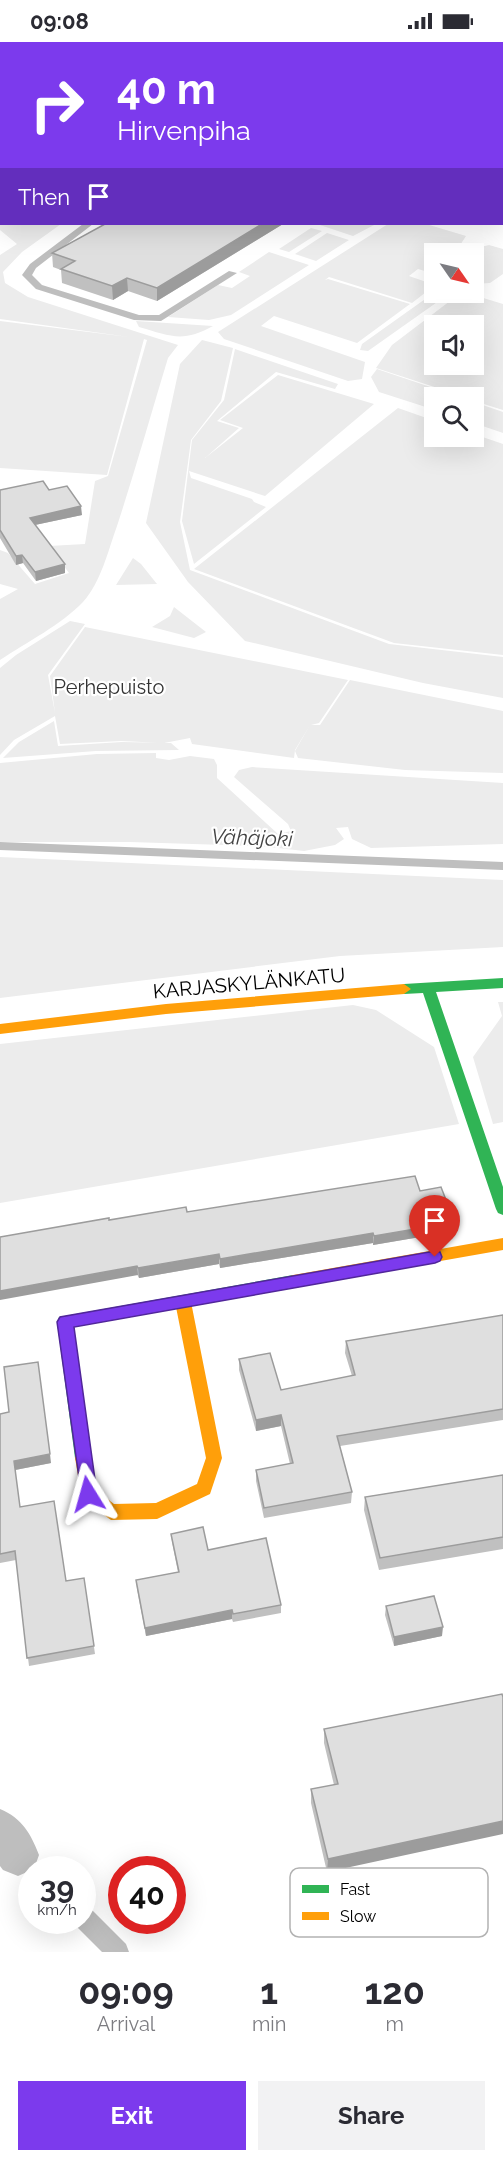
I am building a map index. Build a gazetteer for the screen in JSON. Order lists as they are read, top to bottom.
{
  "streets": {
    "street": ["KARJASKYLÄNKATU"]
  },
  "water": ["Vähäjoki"],
  "parks": ["Perhepuisto"],
  "legend": ["Fast", "Slow"],
  "north": "bottom right",
  "page": {
    "status": "09:08",
    "turn": ["40 m", "Hirvenpiha"],
    "then": "Then",
    "speed": "39 km/h",
    "limit": "40",
    "eta": [
      "09:09",
      "Arrival",
      "1",
      "min",
      "120",
      "m"
    ],
    "buttons": ["Exit", "Share"]
  }
}
